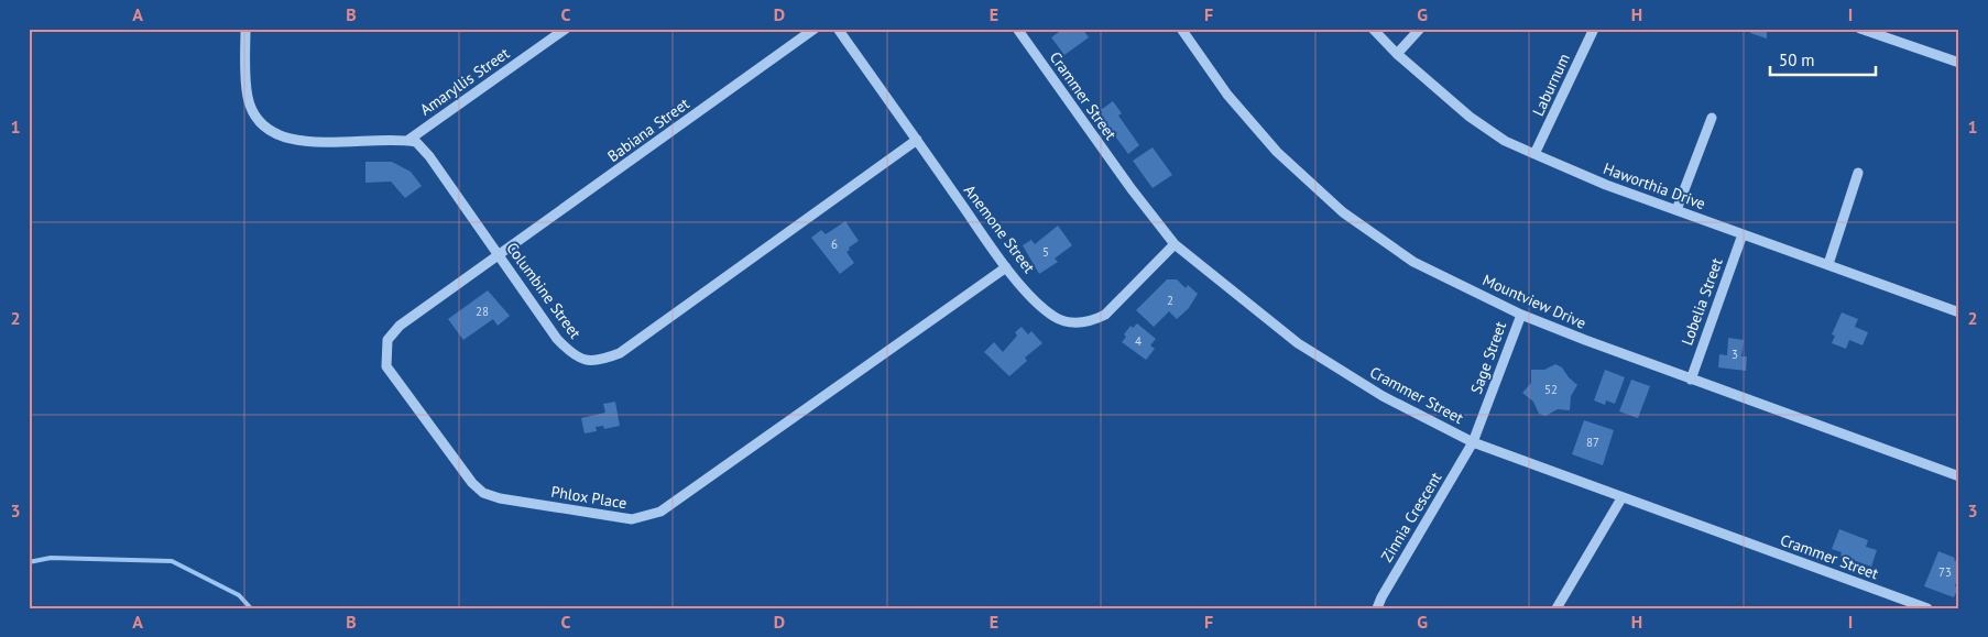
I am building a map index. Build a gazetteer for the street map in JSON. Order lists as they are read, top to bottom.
{
  "streets": {
    "street": [
      "Amaryllis Street",
      "Laburnum",
      "Crammer Street",
      "Babiana Street",
      "Haworthia Drive",
      "Anemone Street",
      "Columbine Street",
      "Mountview Drive",
      "Lobelia Street",
      "Sage Street",
      "Phlox Place",
      "Zinnia Crescent"
    ]
  },
  "crossings": [
    ["Amaryllis Street", "Columbine Street"],
    ["Laburnum", "Haworthia Drive"],
    ["Crammer Street", "Anemone Street"],
    ["Crammer Street", "Sage Street"],
    ["Crammer Street", "Zinnia Crescent"],
    ["Babiana Street", "Columbine Street"],
    ["Babiana Street", "Phlox Place"],
    ["Haworthia Drive", "Lobelia Street"],
    ["Anemone Street", "Columbine Street"],
    ["Anemone Street", "Phlox Place"],
    ["Columbine Street", "Phlox Place"],
    ["Mountview Drive", "Lobelia Street"],
    ["Mountview Drive", "Sage Street"],
    ["Sage Street", "Zinnia Crescent"]
  ],
  "house_numbers": [
    "6",
    "5",
    "2",
    "28",
    "4",
    "3",
    "52",
    "87",
    "73"
  ],
  "scale_bar": "50 m",
  "grid": {
    "columns": [
      "A",
      "B",
      "C",
      "D",
      "E",
      "F",
      "G",
      "H",
      "I"
    ],
    "rows": ["1", "2", "3"]
  }
}
